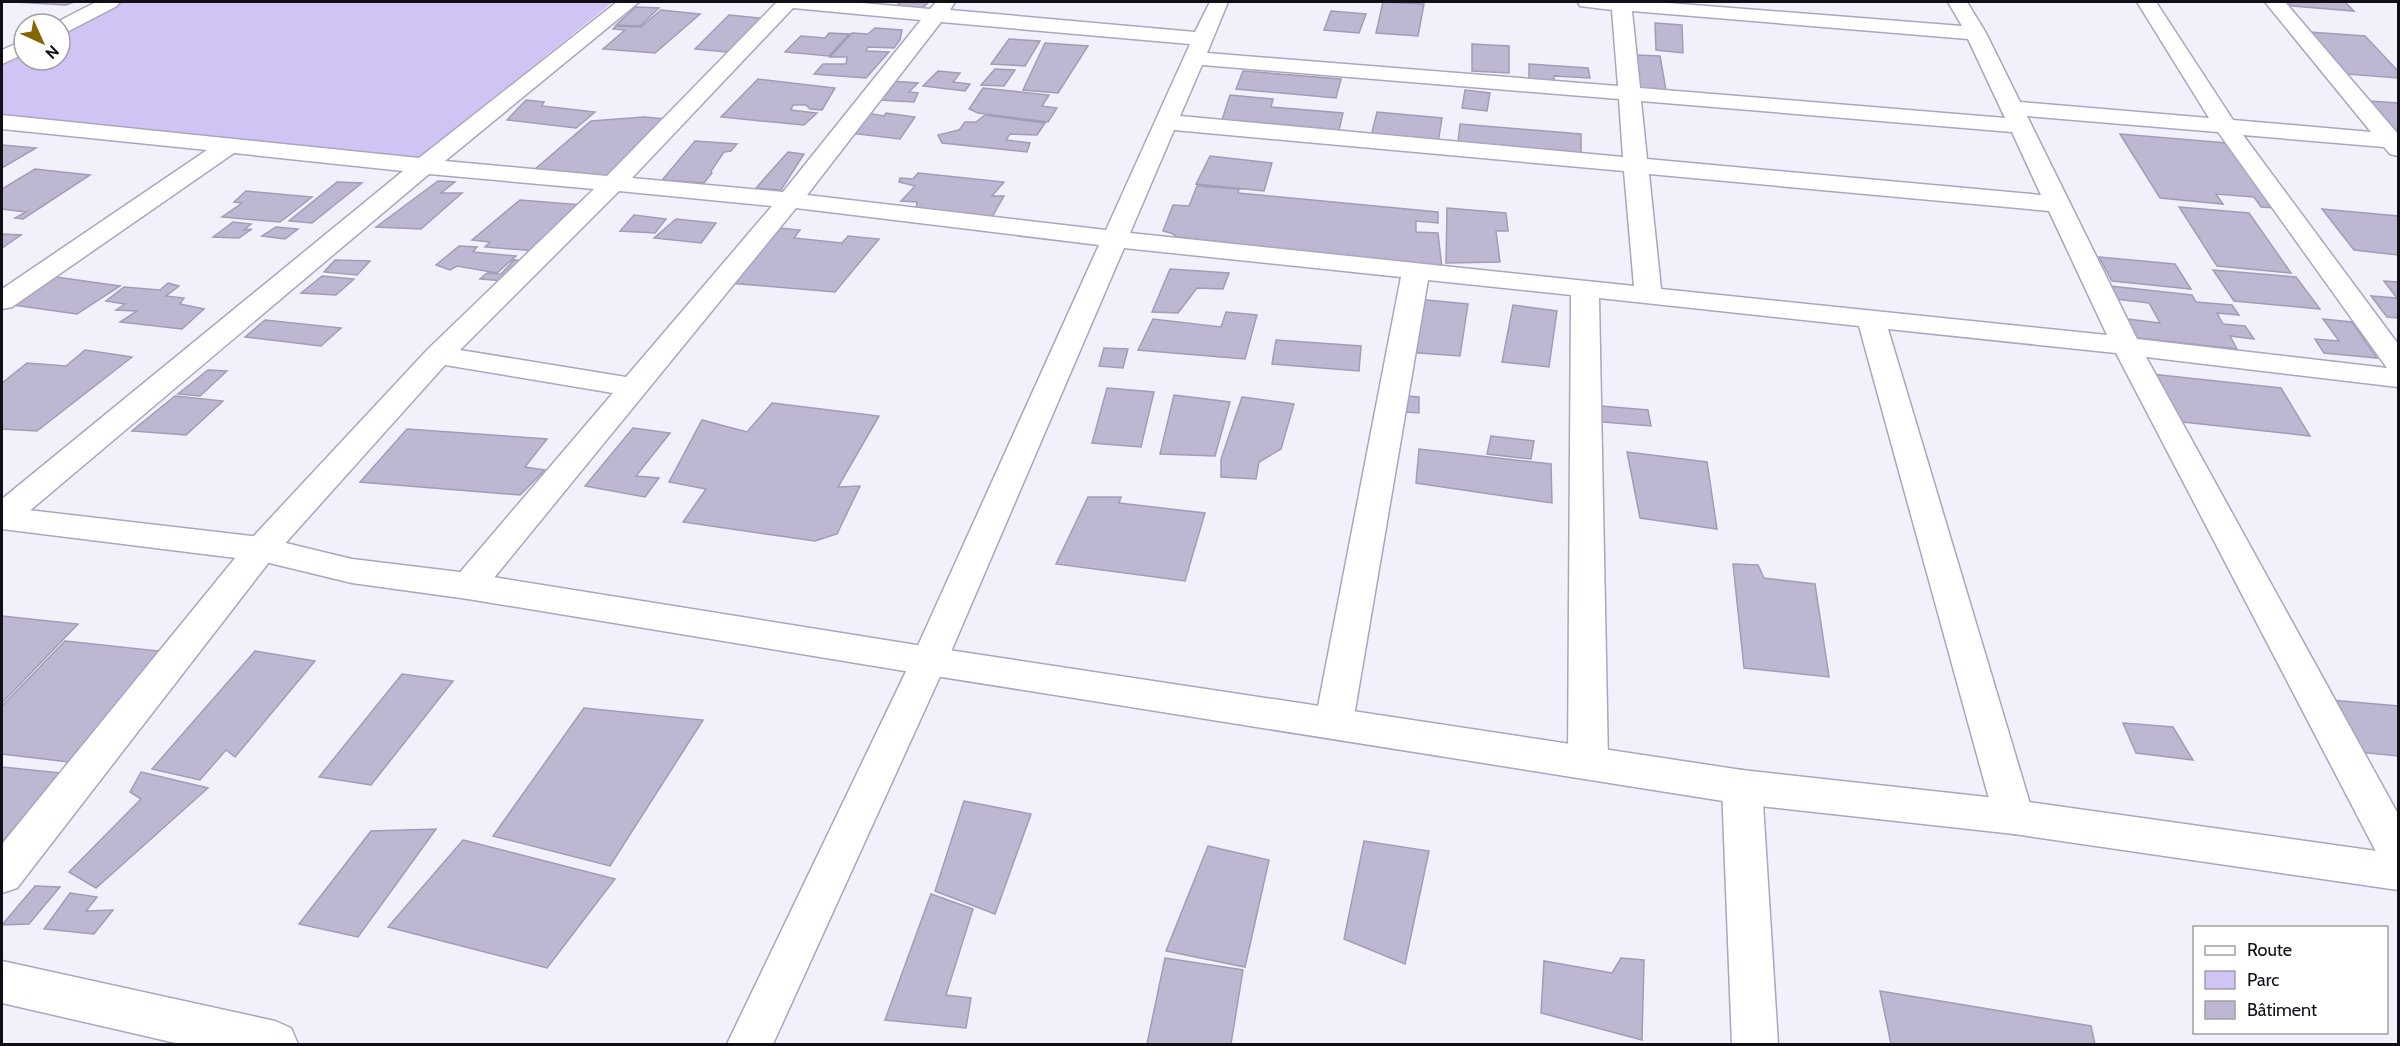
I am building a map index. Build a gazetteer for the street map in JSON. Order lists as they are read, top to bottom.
{
  "legend": ["Route", "Parc", "Bâtiment"],
  "north": "bottom right"
}
